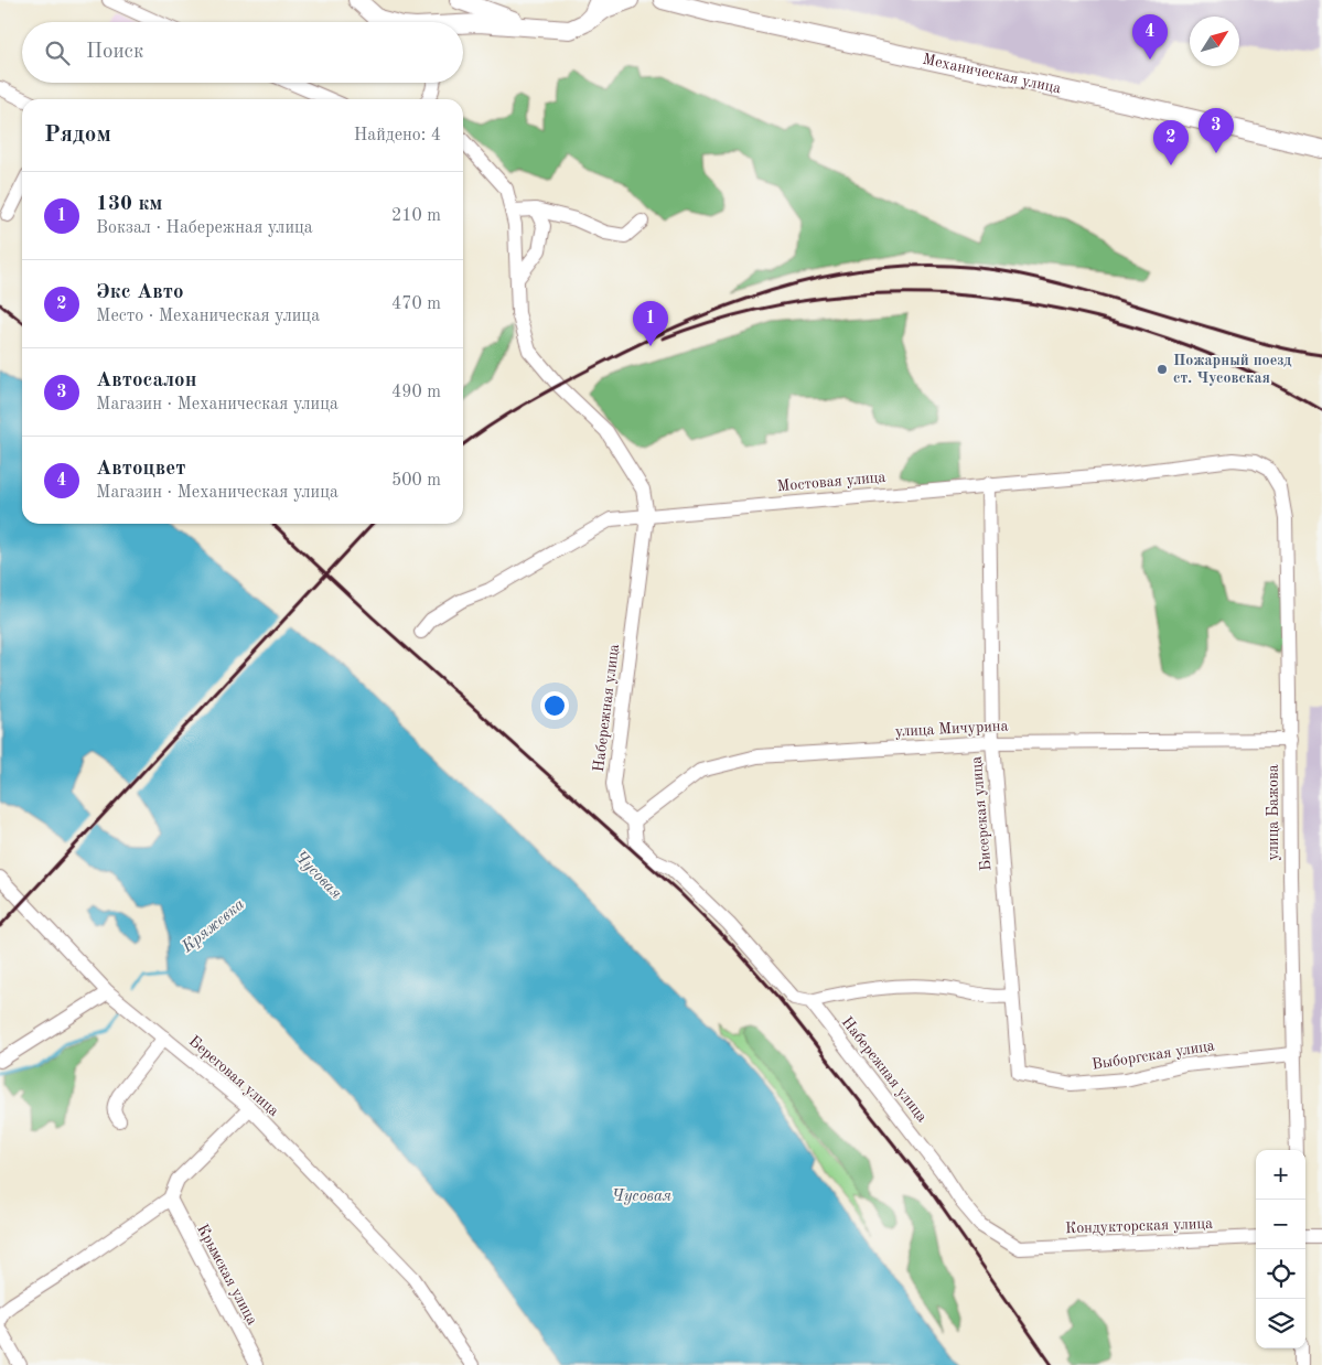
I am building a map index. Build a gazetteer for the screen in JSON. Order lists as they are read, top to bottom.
{
  "streets": {
    "main road": ["Механическая улица"],
    "street": [
      "Мостовая улица",
      "Набережная улица",
      "улица Мичурина",
      "улица Бажова",
      "Бисерская улица",
      "Выборгская улица",
      "Береговая улица",
      "Кондукторская улица",
      "Крымская улица"
    ]
  },
  "crossings": [
    ["Мостовая улица", "Набережная улица"],
    ["Мостовая улица", "улица Бажова"],
    ["Мостовая улица", "Бисерская улица"],
    ["Набережная улица", "улица Мичурина"],
    ["Набережная улица", "Кондукторская улица"],
    ["улица Мичурина", "улица Бажова"],
    ["улица Мичурина", "Бисерская улица"],
    ["улица Бажова", "Выборгская улица"],
    ["Бисерская улица", "Выборгская улица"]
  ],
  "water": ["Чусовая", "Кряжевка"],
  "places": ["Пожарный поезд ст. Чусовская"],
  "north": "top right",
  "page": {
    "pins": [
      "4",
      "3",
      "2",
      "1"
    ],
    "search": "Поиск",
    "heading": ["Рядом", "Найдено: 4"],
    "list": [
      {
        "mark": "1",
        "name": "130 км",
        "note": "Вокзал · Набережная улица",
        "value": "210 m"
      },
      {
        "mark": "2",
        "name": "Экс Авто",
        "note": "Место · Механическая улица",
        "value": "470 m"
      },
      {
        "mark": "3",
        "name": "Автосалон",
        "note": "Магазин · Механическая улица",
        "value": "490 m"
      },
      {
        "mark": "4",
        "name": "Автоцвет",
        "note": "Магазин · Механическая улица",
        "value": "500 m"
      }
    ],
    "map_buttons": ["+", "−"]
  }
}
